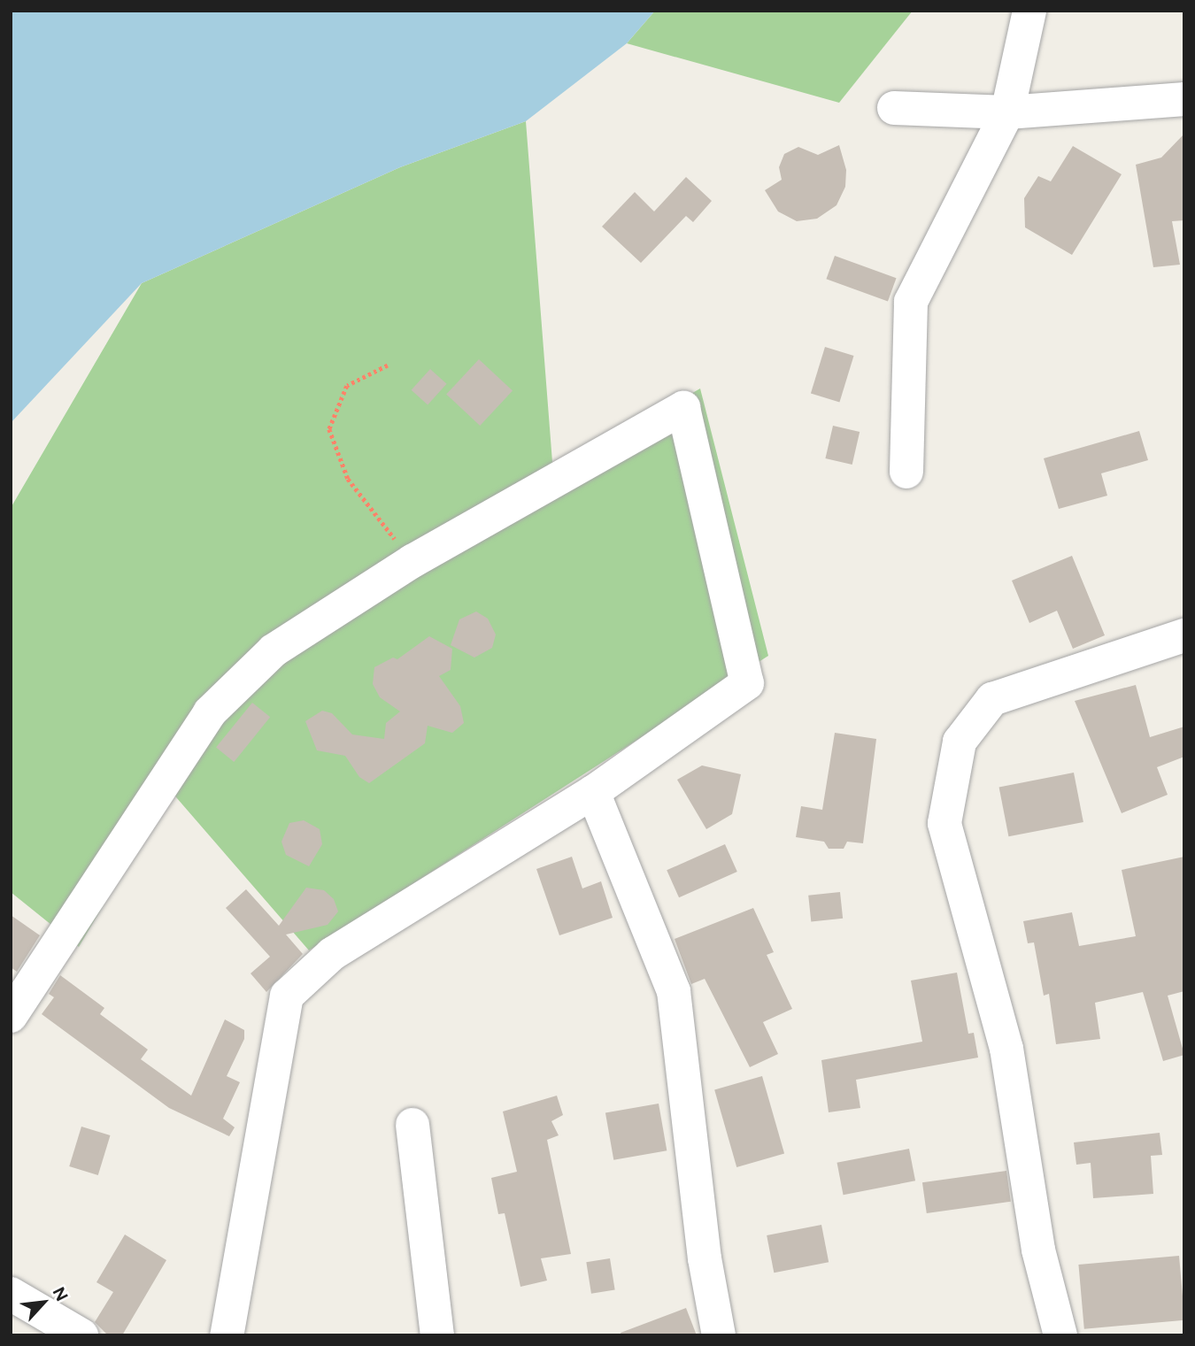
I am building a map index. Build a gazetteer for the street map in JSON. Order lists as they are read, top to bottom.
{
  "north": "top right"
}
